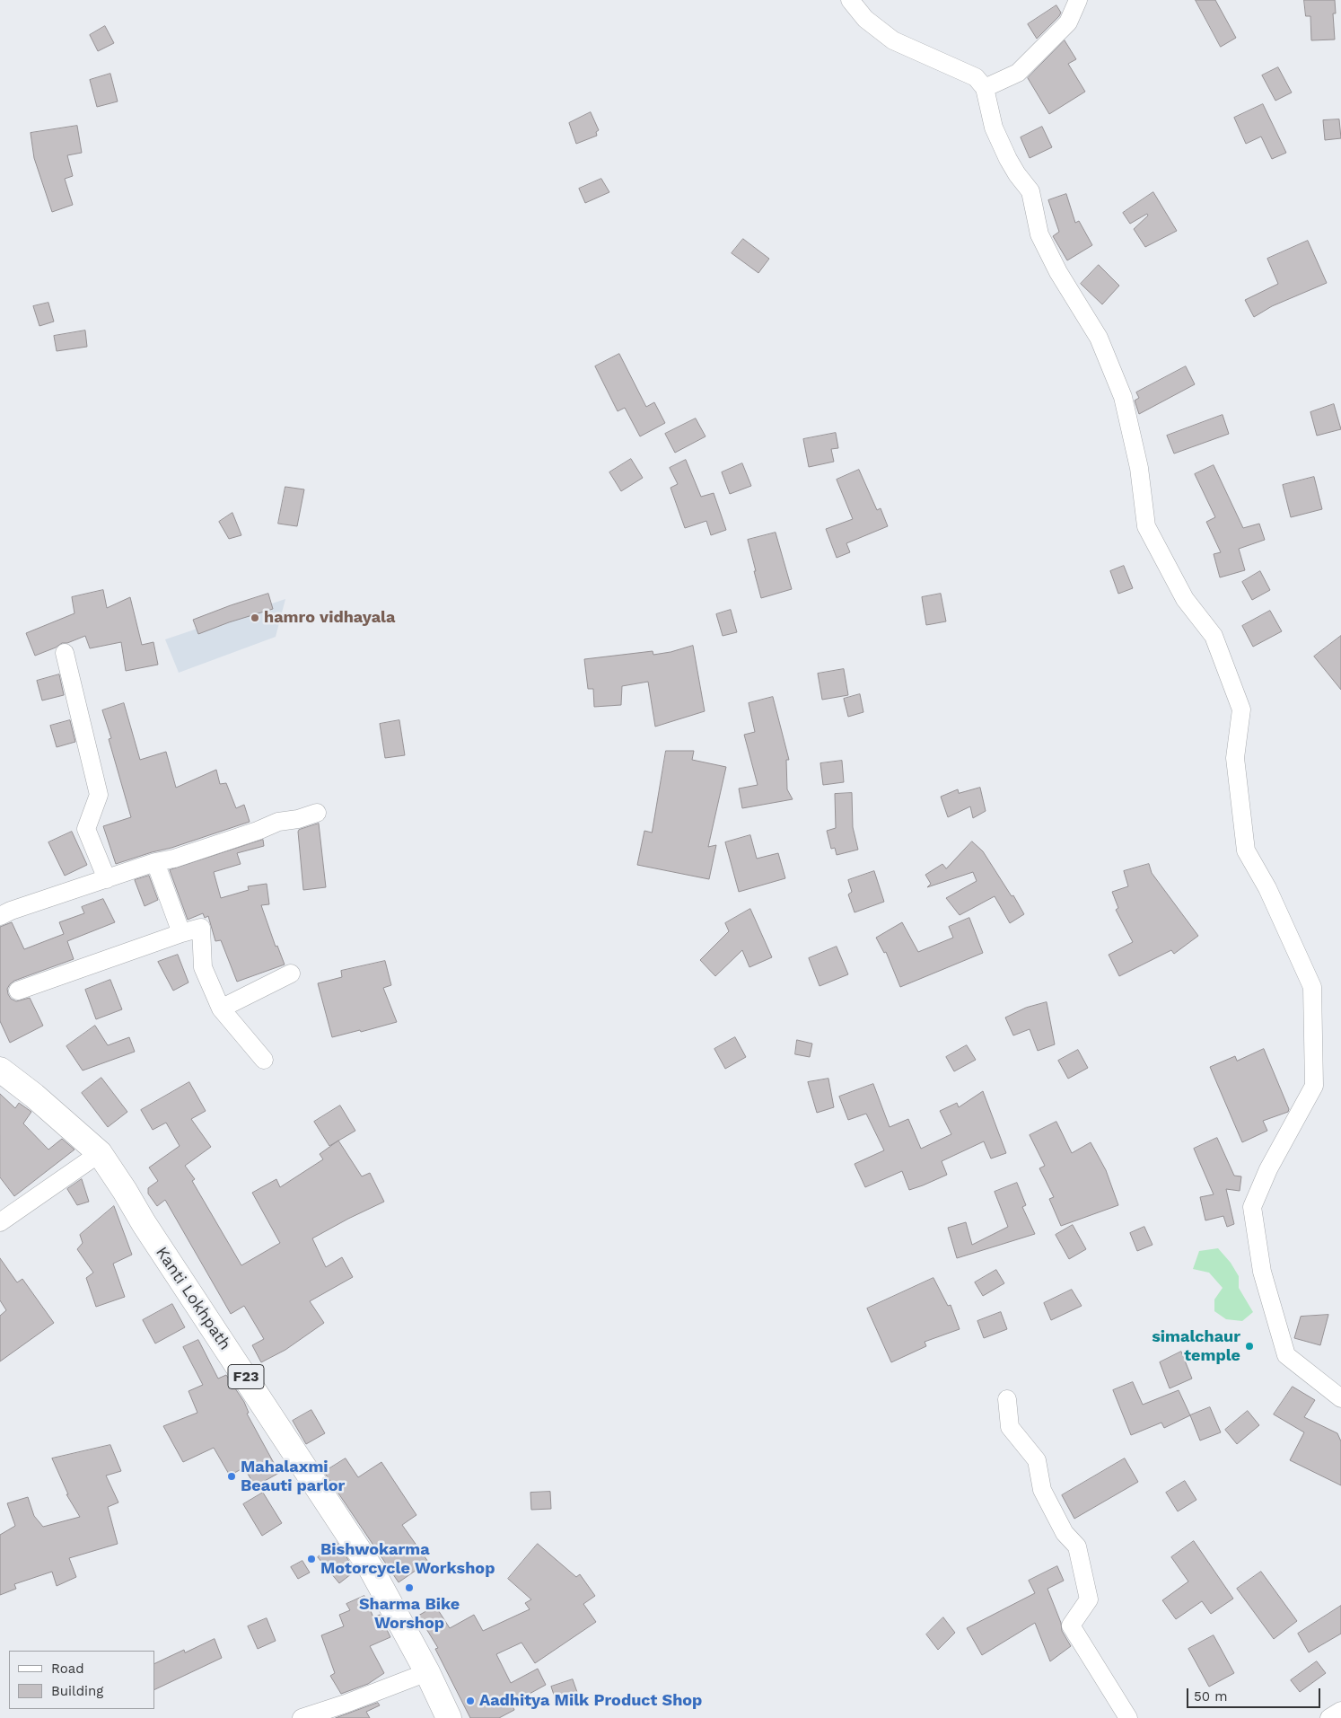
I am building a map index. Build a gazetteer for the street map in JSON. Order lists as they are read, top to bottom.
{
  "streets": {
    "main road": ["Kanti Lokhpath", "F23"]
  },
  "places": [
    "hamro vidhayala",
    "simalchaur temple",
    "Mahalaxmi Beauti parlor",
    "Bishwokarma Motorcycle Workshop",
    "Sharma Bike Worshop",
    "Aadhitya Milk Product Shop"
  ],
  "legend": ["Road", "Building"],
  "scale_bar": "50 m"
}
